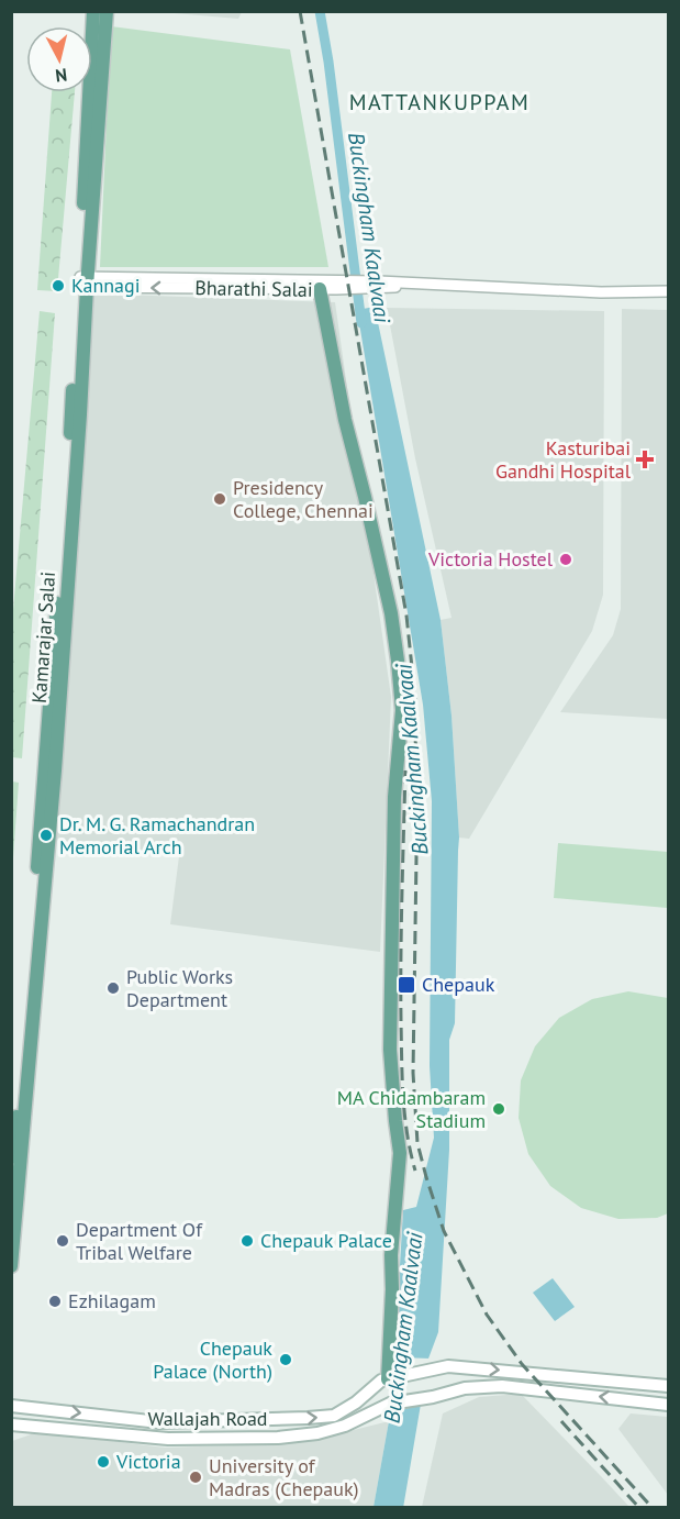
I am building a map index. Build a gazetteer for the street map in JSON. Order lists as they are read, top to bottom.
{
  "streets": {
    "main road": ["Kamarajar Salai", "Wallajah Road"],
    "street": ["Bharathi Salai"]
  },
  "crossings": [
    ["Bharathi Salai", "Kamarajar Salai"]
  ],
  "districts": ["MATTANKUPPAM"],
  "water": ["Buckingham Kaalvaai"],
  "places": {
    "other": [
      "Kannagi",
      "Presidency College, Chennai",
      "Victoria Hostel",
      "Dr. M. G. Ramachandran Memorial Arch",
      "Public Works Department",
      "MA Chidambaram Stadium",
      "Department Of Tribal Welfare",
      "Chepauk Palace",
      "Ezhilagam",
      "Chepauk Palace (North)",
      "Victoria",
      "University of Madras (Chepauk)"
    ],
    "health": ["Kasturibai Gandhi Hospital"],
    "transit": ["Chepauk"]
  },
  "north": "bottom"
}
